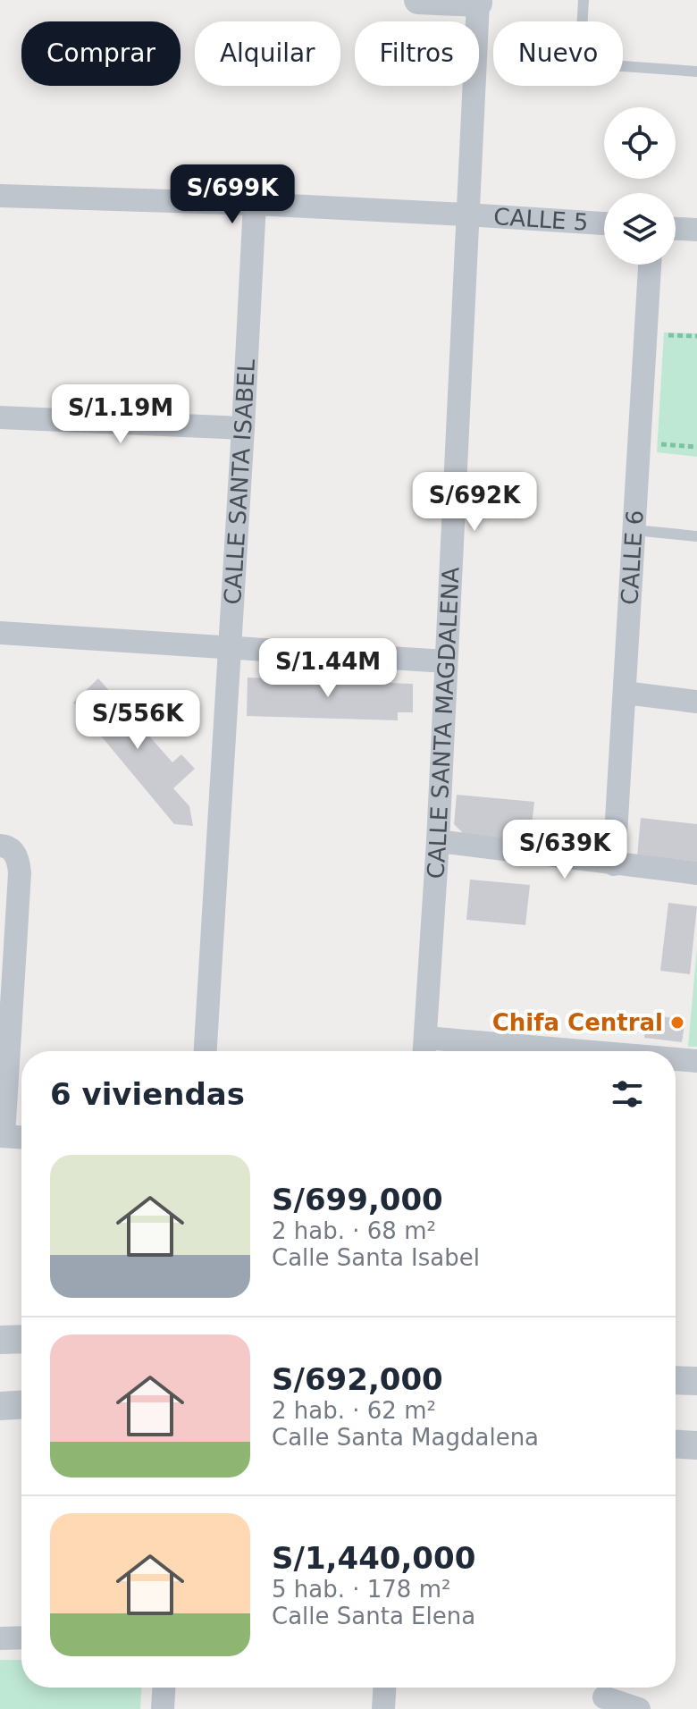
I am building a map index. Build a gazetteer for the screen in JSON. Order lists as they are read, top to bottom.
{
  "streets": {
    "street": [
      "CALLE 5",
      "CALLE SANTA ISABEL",
      "CALLE 6",
      "CALLE SANTA MAGDALENA"
    ]
  },
  "crossings": [
    ["CALLE 5", "CALLE SANTA ISABEL"],
    ["CALLE 5", "CALLE SANTA MAGDALENA"]
  ],
  "places": ["Chifa Central"],
  "page": {
    "chip": [
      "Comprar",
      "Alquilar",
      "Filtros",
      "Nuevo"
    ],
    "price": [
      "S/699K",
      "S/1.19M",
      "S/692K",
      "S/1.44M",
      "S/556K",
      "S/639K"
    ],
    "heading": "6 viviendas",
    "list": [
      {
        "name": "S/699,000",
        "note": "2 hab. · 68 m² · Calle Santa Isabel"
      },
      {
        "name": "S/692,000",
        "note": "2 hab. · 62 m² · Calle Santa Magdalena"
      },
      {
        "name": "S/1,440,000",
        "note": "5 hab. · 178 m² · Calle Santa Elena"
      }
    ]
  }
}
